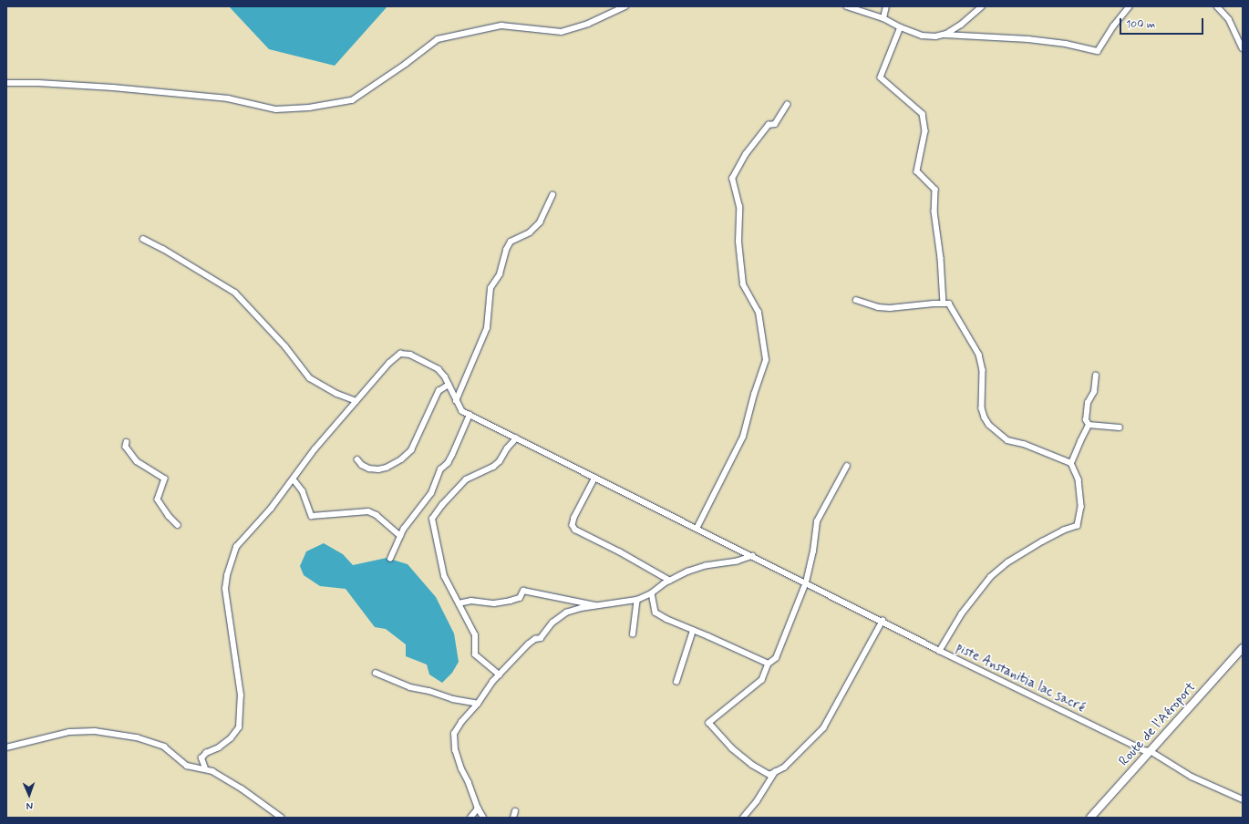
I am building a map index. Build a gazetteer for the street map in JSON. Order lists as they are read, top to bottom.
{
  "streets": {
    "main road": ["Route de l'Aéroport"],
    "street": ["piste Anstanitia lac sacré"]
  },
  "crossings": [
    ["piste Anstanitia lac sacré", "Route de l'Aéroport"]
  ],
  "scale_bar": "100 m",
  "north": "bottom"
}
